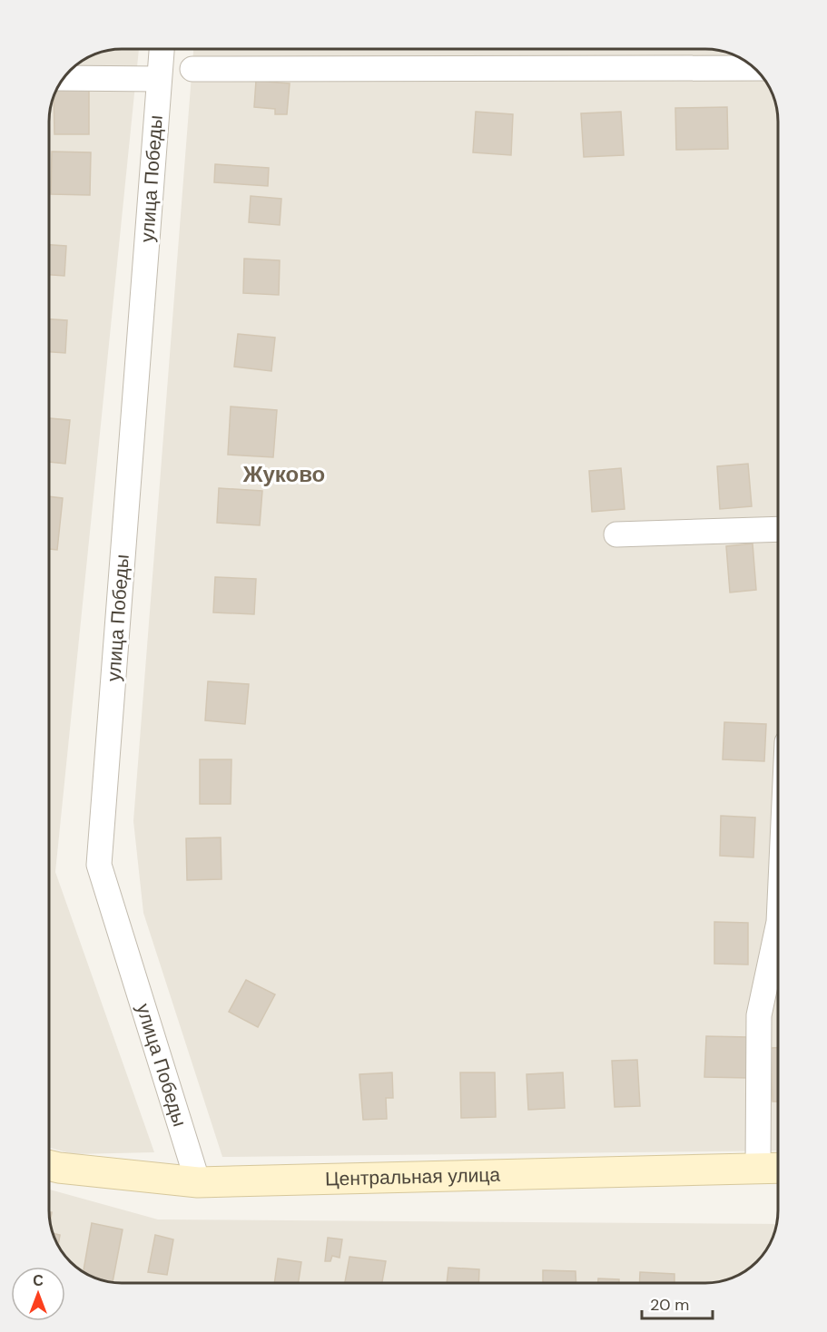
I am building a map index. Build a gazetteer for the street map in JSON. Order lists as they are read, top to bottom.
{
  "streets": {
    "street": ["улица Победы", "Центральная улица"]
  },
  "crossings": [
    ["улица Победы", "Центральная улица"]
  ],
  "districts": ["Жуково"],
  "scale_bar": "20 m",
  "north": "top"
}
